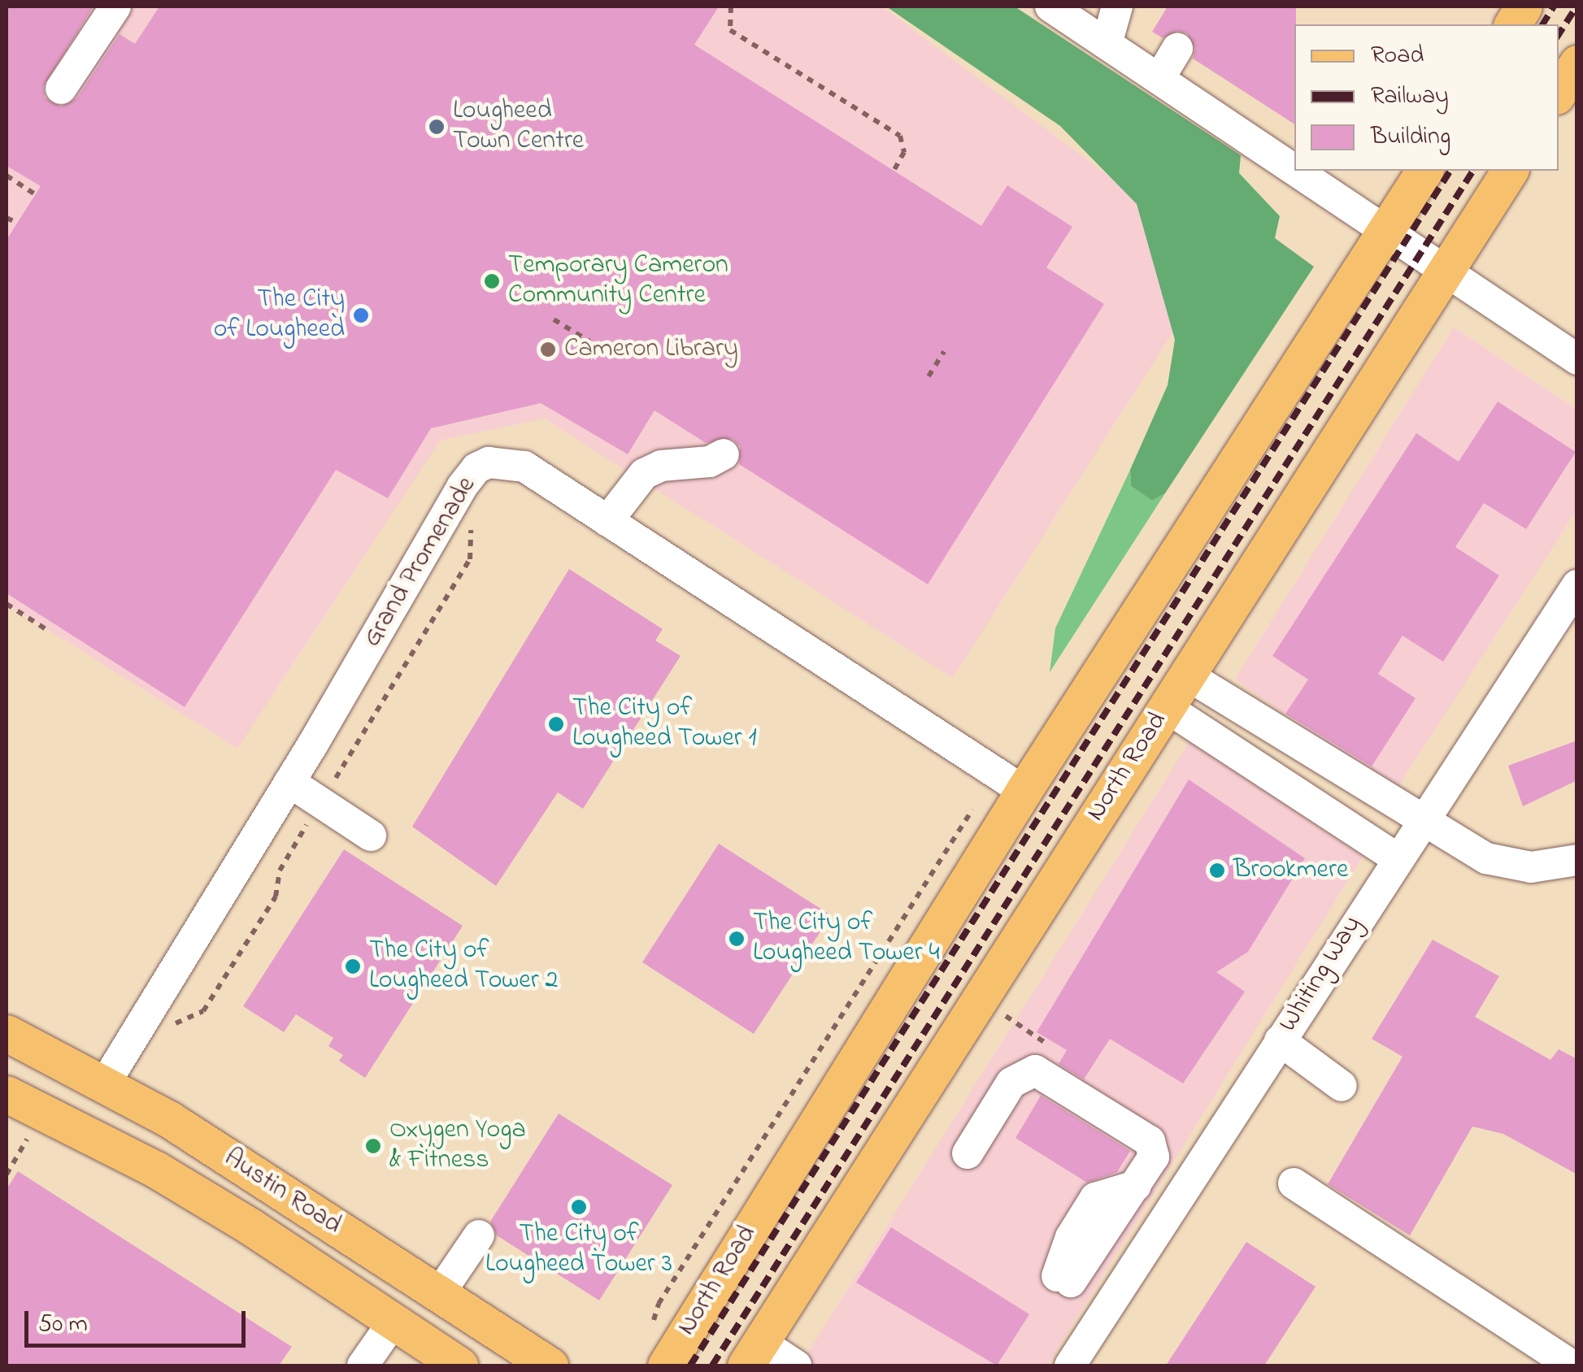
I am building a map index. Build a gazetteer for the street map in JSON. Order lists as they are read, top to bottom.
{
  "streets": {
    "main road": ["North Road", "Austin Road"],
    "street": ["Grand Promenade", "Whiting Way"]
  },
  "crossings": [
    ["Grand Promenade", "North Road"],
    ["Grand Promenade", "Austin Road"]
  ],
  "places": [
    "Lougheed Town Centre",
    "Temporary Cameron Community Centre",
    "The City of Lougheed",
    "Cameron Library",
    "The City of Lougheed Tower 1",
    "Brookmere",
    "The City of Lougheed Tower 4",
    "The City of Lougheed Tower 2",
    "Oxygen Yoga & Fitness",
    "The City of Lougheed Tower 3"
  ],
  "legend": ["Road", "Railway", "Building"],
  "scale_bar": "50 m"
}
